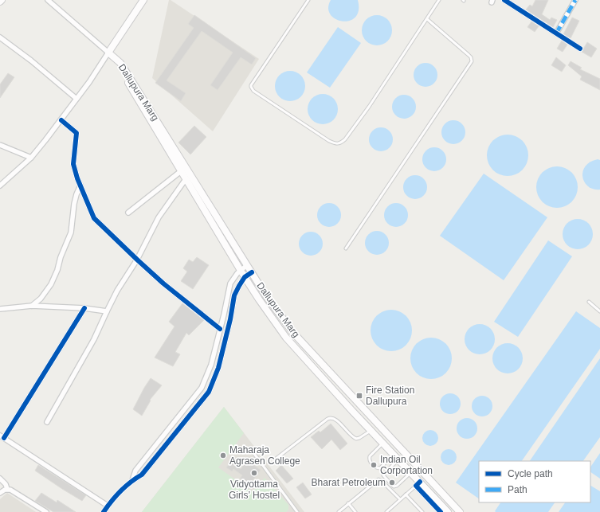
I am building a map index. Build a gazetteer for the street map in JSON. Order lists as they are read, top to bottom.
{
  "streets": {
    "main road": ["Dallupura Marg"]
  },
  "places": {
    "transit": ["Fire Station Dallupura"],
    "other": [
      "Maharaja Agrasen College",
      "Indian Oil Corportation",
      "Vidyottama Girls’ Hostel",
      "Bharat Petroleum"
    ]
  },
  "legend": ["Cycle path", "Path"]
}
